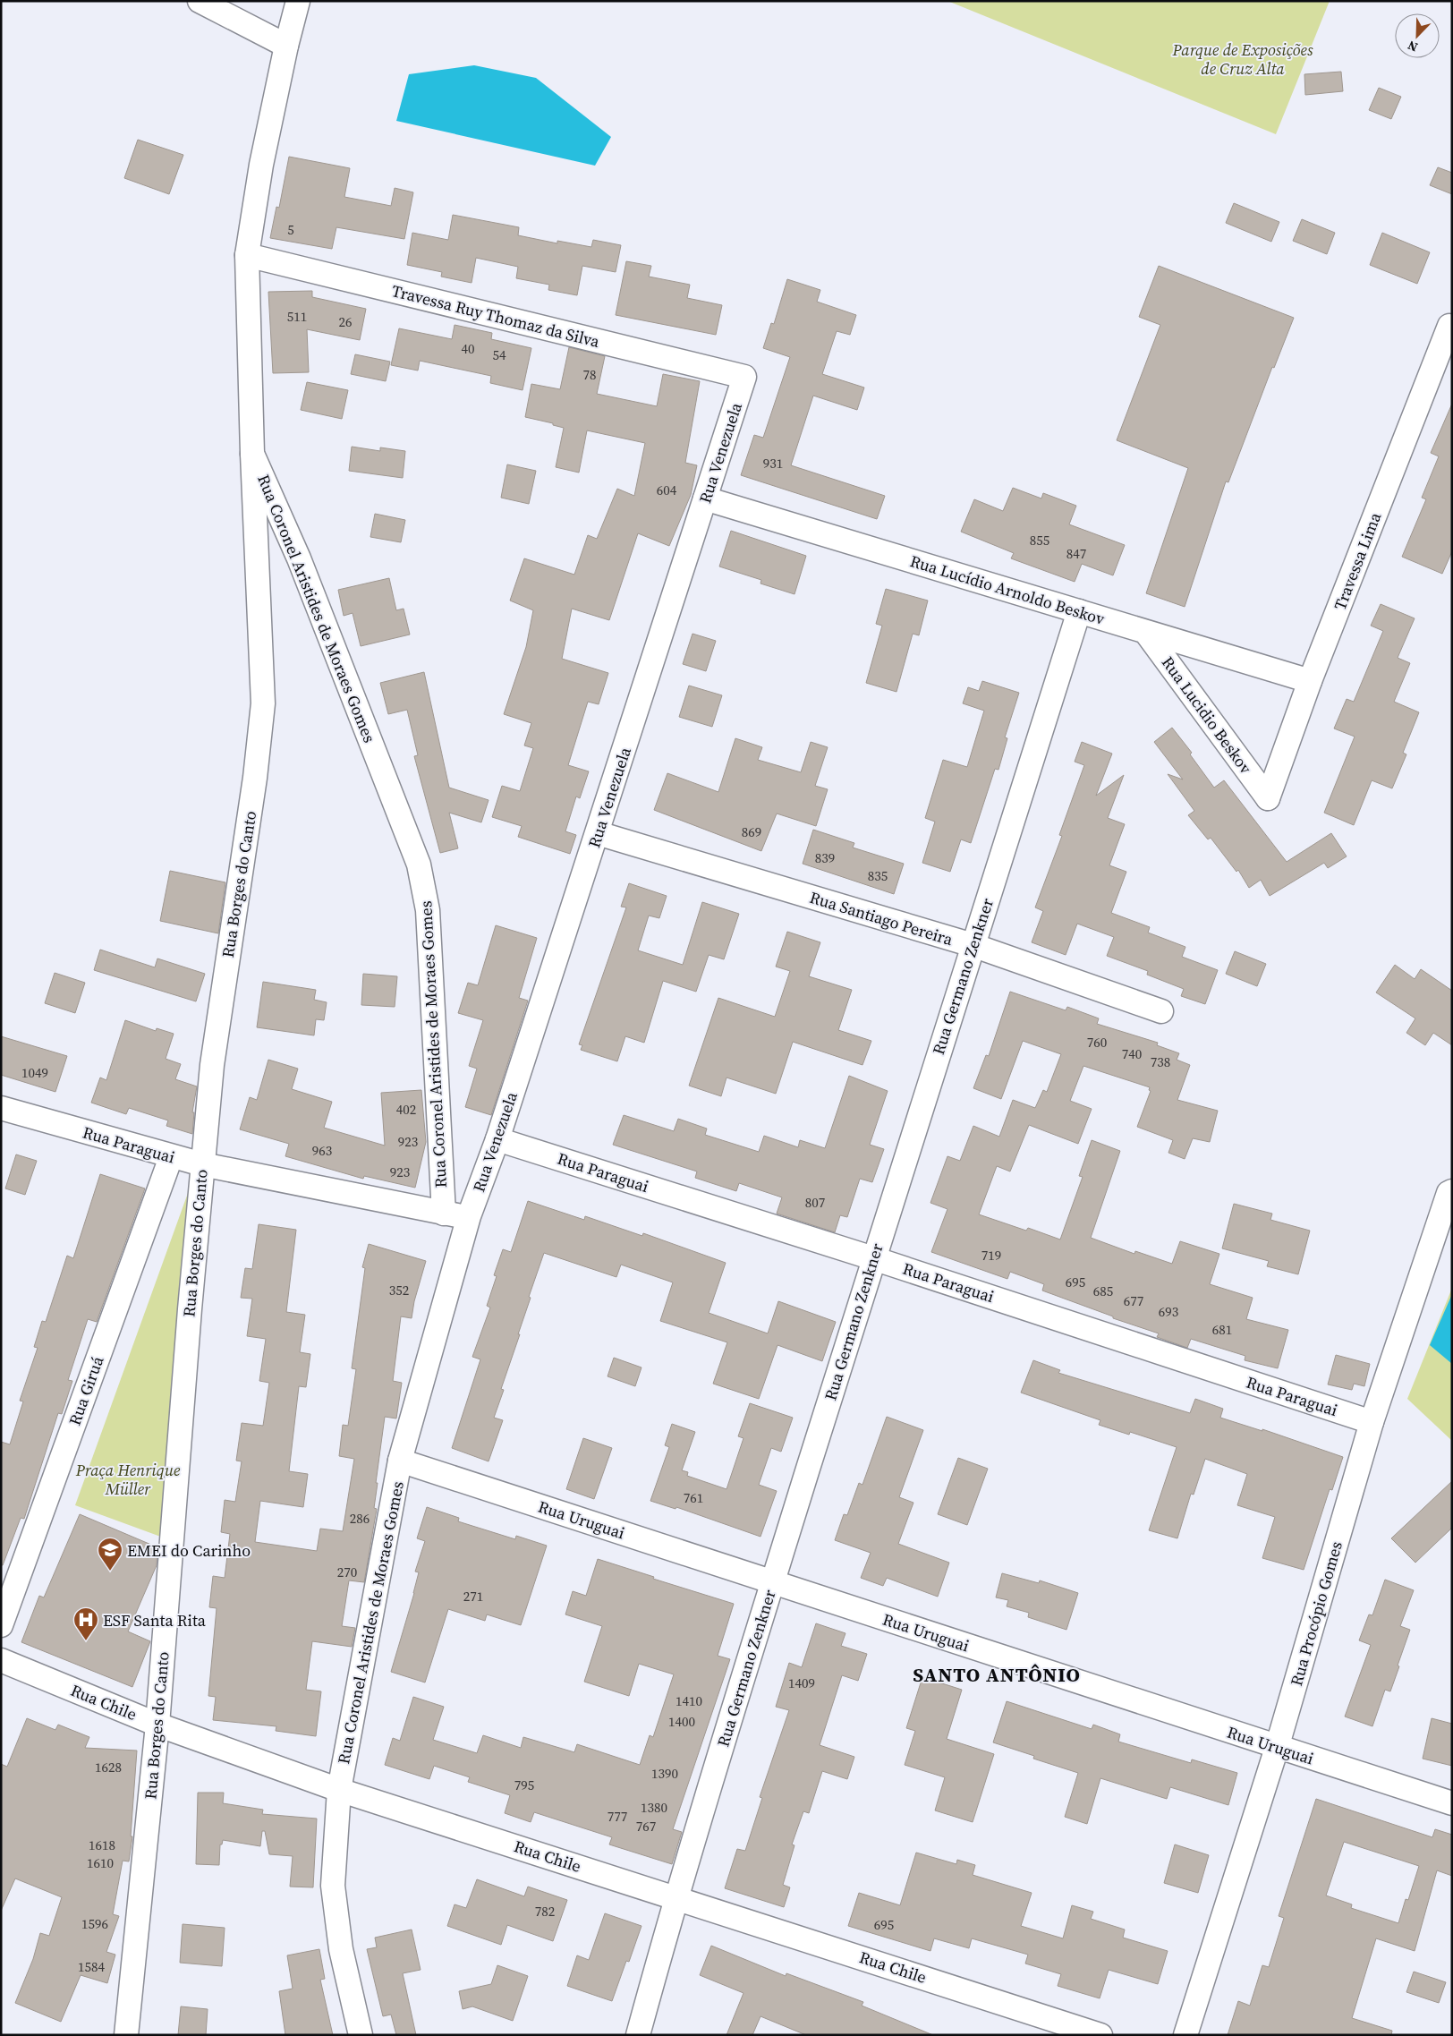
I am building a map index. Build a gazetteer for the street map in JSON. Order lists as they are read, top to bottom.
{
  "streets": {
    "street": [
      "Travessa Ruy Thomaz da Silva",
      "Rua Venezuela",
      "Travessa Lima",
      "Rua Lucídio Arnoldo Beskov",
      "Rua Coronel Aristides de Moraes Gomes",
      "Rua Lucidio Beskov",
      "Rua Borges do Canto",
      "Rua Santiago Pereira",
      "Rua Germano Zenkner",
      "Rua Paraguai",
      "Rua Giruá",
      "Rua Uruguai",
      "Rua Procópio Gomes",
      "Rua Chile"
    ]
  },
  "crossings": [
    ["Travessa Ruy Thomaz da Silva", "Rua Venezuela"],
    ["Travessa Ruy Thomaz da Silva", "Rua Coronel Aristides de Moraes Gomes"],
    ["Rua Venezuela", "Rua Lucídio Arnoldo Beskov"],
    ["Rua Venezuela", "Rua Coronel Aristides de Moraes Gomes"],
    ["Rua Venezuela", "Rua Santiago Pereira"],
    ["Rua Venezuela", "Rua Paraguai"],
    ["Travessa Lima", "Rua Lucídio Arnoldo Beskov"],
    ["Travessa Lima", "Rua Lucidio Beskov"],
    ["Rua Lucídio Arnoldo Beskov", "Rua Lucidio Beskov"],
    ["Rua Lucídio Arnoldo Beskov", "Rua Germano Zenkner"],
    ["Rua Coronel Aristides de Moraes Gomes", "Rua Borges do Canto"],
    ["Rua Coronel Aristides de Moraes Gomes", "Rua Paraguai"],
    ["Rua Coronel Aristides de Moraes Gomes", "Rua Uruguai"],
    ["Rua Coronel Aristides de Moraes Gomes", "Rua Chile"],
    ["Rua Borges do Canto", "Rua Paraguai"],
    ["Rua Borges do Canto", "Rua Chile"],
    ["Rua Santiago Pereira", "Rua Germano Zenkner"],
    ["Rua Germano Zenkner", "Rua Paraguai"],
    ["Rua Germano Zenkner", "Rua Uruguai"],
    ["Rua Germano Zenkner", "Rua Chile"],
    ["Rua Paraguai", "Rua Giruá"],
    ["Rua Paraguai", "Rua Procópio Gomes"],
    ["Rua Uruguai", "Rua Procópio Gomes"]
  ],
  "districts": ["SANTO ANTÔNIO"],
  "parks": ["Parque de Exposições de Cruz Alta", "Praça Henrique Müller"],
  "places": {
    "school or university": ["EMEI do Carinho"],
    "hospital": ["ESF Santa Rita"]
  },
  "house_numbers": [
    "5",
    "511",
    "26",
    "40",
    "54",
    "78",
    "931",
    "604",
    "855",
    "847",
    "869",
    "839",
    "835",
    "760",
    "740",
    "738",
    "1049",
    "402",
    "923",
    "963",
    "923",
    "807",
    "719",
    "695",
    "352",
    "685",
    "677",
    "693",
    "681",
    "761",
    "286",
    "270",
    "271",
    "1409",
    "1410",
    "1400",
    "1628",
    "1390",
    "795",
    "1380",
    "777",
    "767",
    "1618",
    "1610",
    "782",
    "1596",
    "695",
    "1584"
  ],
  "north": "bottom left"
}
